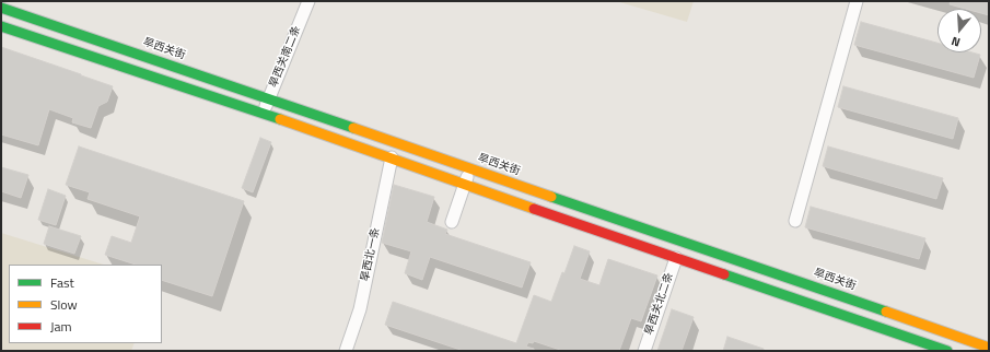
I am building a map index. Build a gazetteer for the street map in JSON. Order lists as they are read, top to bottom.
{
  "streets": {
    "main road": ["旱西关街"],
    "street": ["旱西关南二条", "旱西北一条", "旱西关北二条"]
  },
  "crossings": [
    ["旱西关街", "旱西关南二条"]
  ],
  "legend": ["Fast", "Slow", "Jam"],
  "north": "bottom"
}
